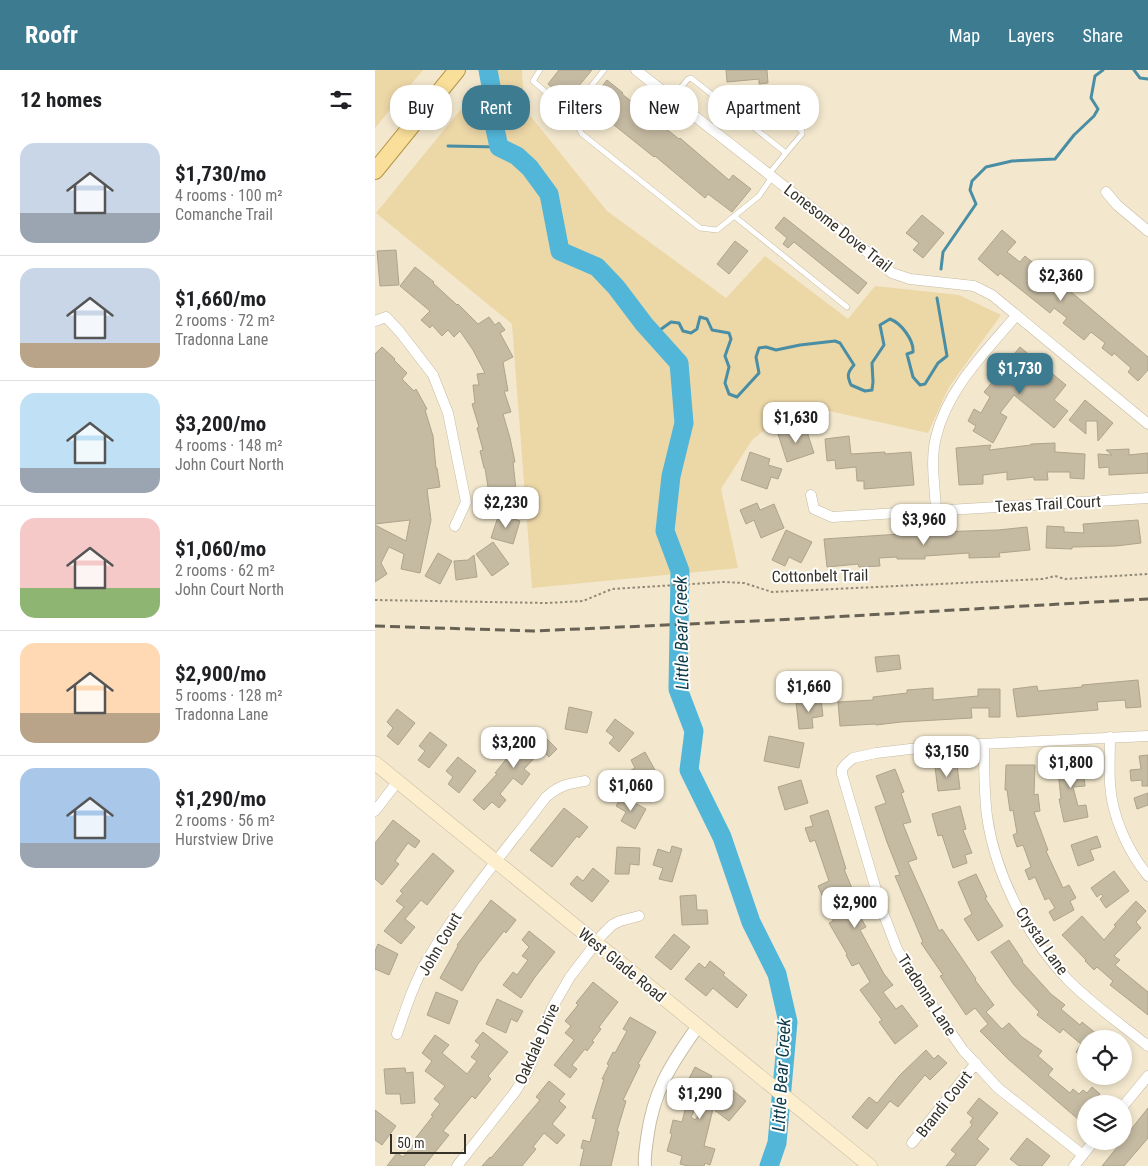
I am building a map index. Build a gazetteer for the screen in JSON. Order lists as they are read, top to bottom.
{
  "streets": {
    "main road": ["West Glade Road"],
    "street": [
      "Lonesome Dove Trail",
      "Texas Trail Court",
      "Crystal Lane",
      "John Court",
      "Tradonna Lane",
      "Oakdale Drive",
      "Brandi Court"
    ],
    "path": ["Cottonbelt Trail"]
  },
  "crossings": [
    ["Crystal Lane", "Tradonna Lane"],
    ["John Court", "West Glade Road"],
    ["West Glade Road", "Oakdale Drive"],
    ["Tradonna Lane", "Brandi Court"]
  ],
  "water": ["Little Bear Creek"],
  "scale_bar": "50 m",
  "page": {
    "header": "Roofr",
    "nav": ["Map", "Layers", "Share"],
    "heading": "12 homes",
    "chip": [
      "Buy",
      "Rent",
      "Filters",
      "New",
      "Apartment"
    ],
    "list": [
      {
        "name": "$1,730/mo",
        "note": "4 rooms · 100 m² · Comanche Trail"
      },
      {
        "name": "$1,660/mo",
        "note": "2 rooms · 72 m² · Tradonna Lane"
      },
      {
        "name": "$3,200/mo",
        "note": "4 rooms · 148 m² · John Court North"
      },
      {
        "name": "$1,060/mo",
        "note": "2 rooms · 62 m² · John Court North"
      },
      {
        "name": "$2,900/mo",
        "note": "5 rooms · 128 m² · Tradonna Lane"
      },
      {
        "name": "$1,290/mo",
        "note": "2 rooms · 56 m² · Hurstview Drive"
      }
    ],
    "price": [
      "$2,360",
      "$1,730",
      "$1,630",
      "$2,230",
      "$3,960",
      "$1,660",
      "$3,200",
      "$3,150",
      "$1,800",
      "$1,060",
      "$2,900",
      "$1,290"
    ],
    "scale": "50 m"
  }
}
